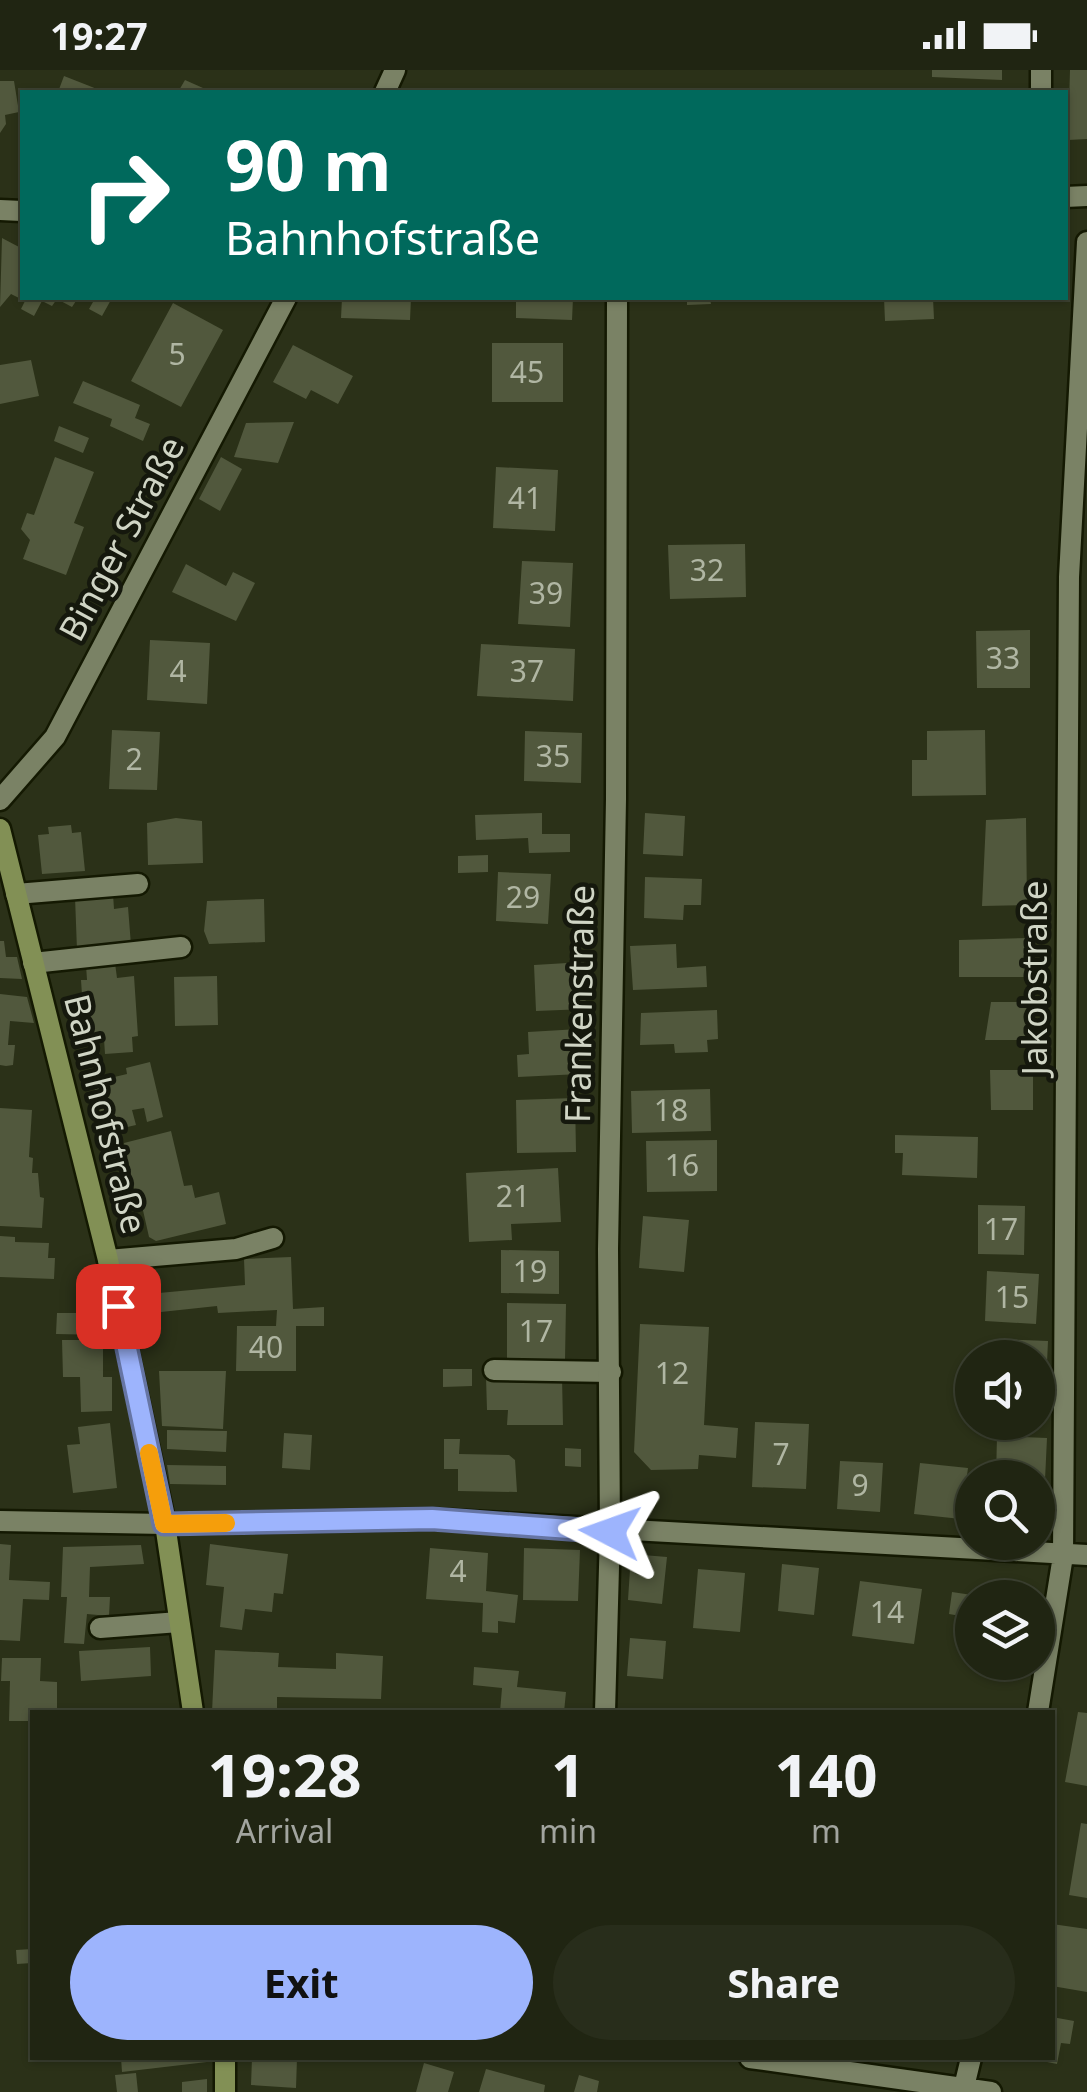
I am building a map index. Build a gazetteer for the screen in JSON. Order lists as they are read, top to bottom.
{
  "streets": {
    "street": [
      "Binger Straße",
      "Jakobstraße",
      "Frankenstraße",
      "Bahnhofstraße"
    ]
  },
  "house_numbers": [
    "5",
    "45",
    "41",
    "32",
    "39",
    "33",
    "4",
    "37",
    "35",
    "2",
    "29",
    "18",
    "16",
    "21",
    "17",
    "19",
    "15",
    "17",
    "40",
    "12",
    "7",
    "9",
    "4",
    "14"
  ],
  "page": {
    "status": "19:27",
    "turn": ["90 m", "Bahnhofstraße"],
    "eta": [
      "19:28",
      "Arrival",
      "1",
      "min",
      "140",
      "m"
    ],
    "buttons": ["Exit", "Share"]
  }
}
